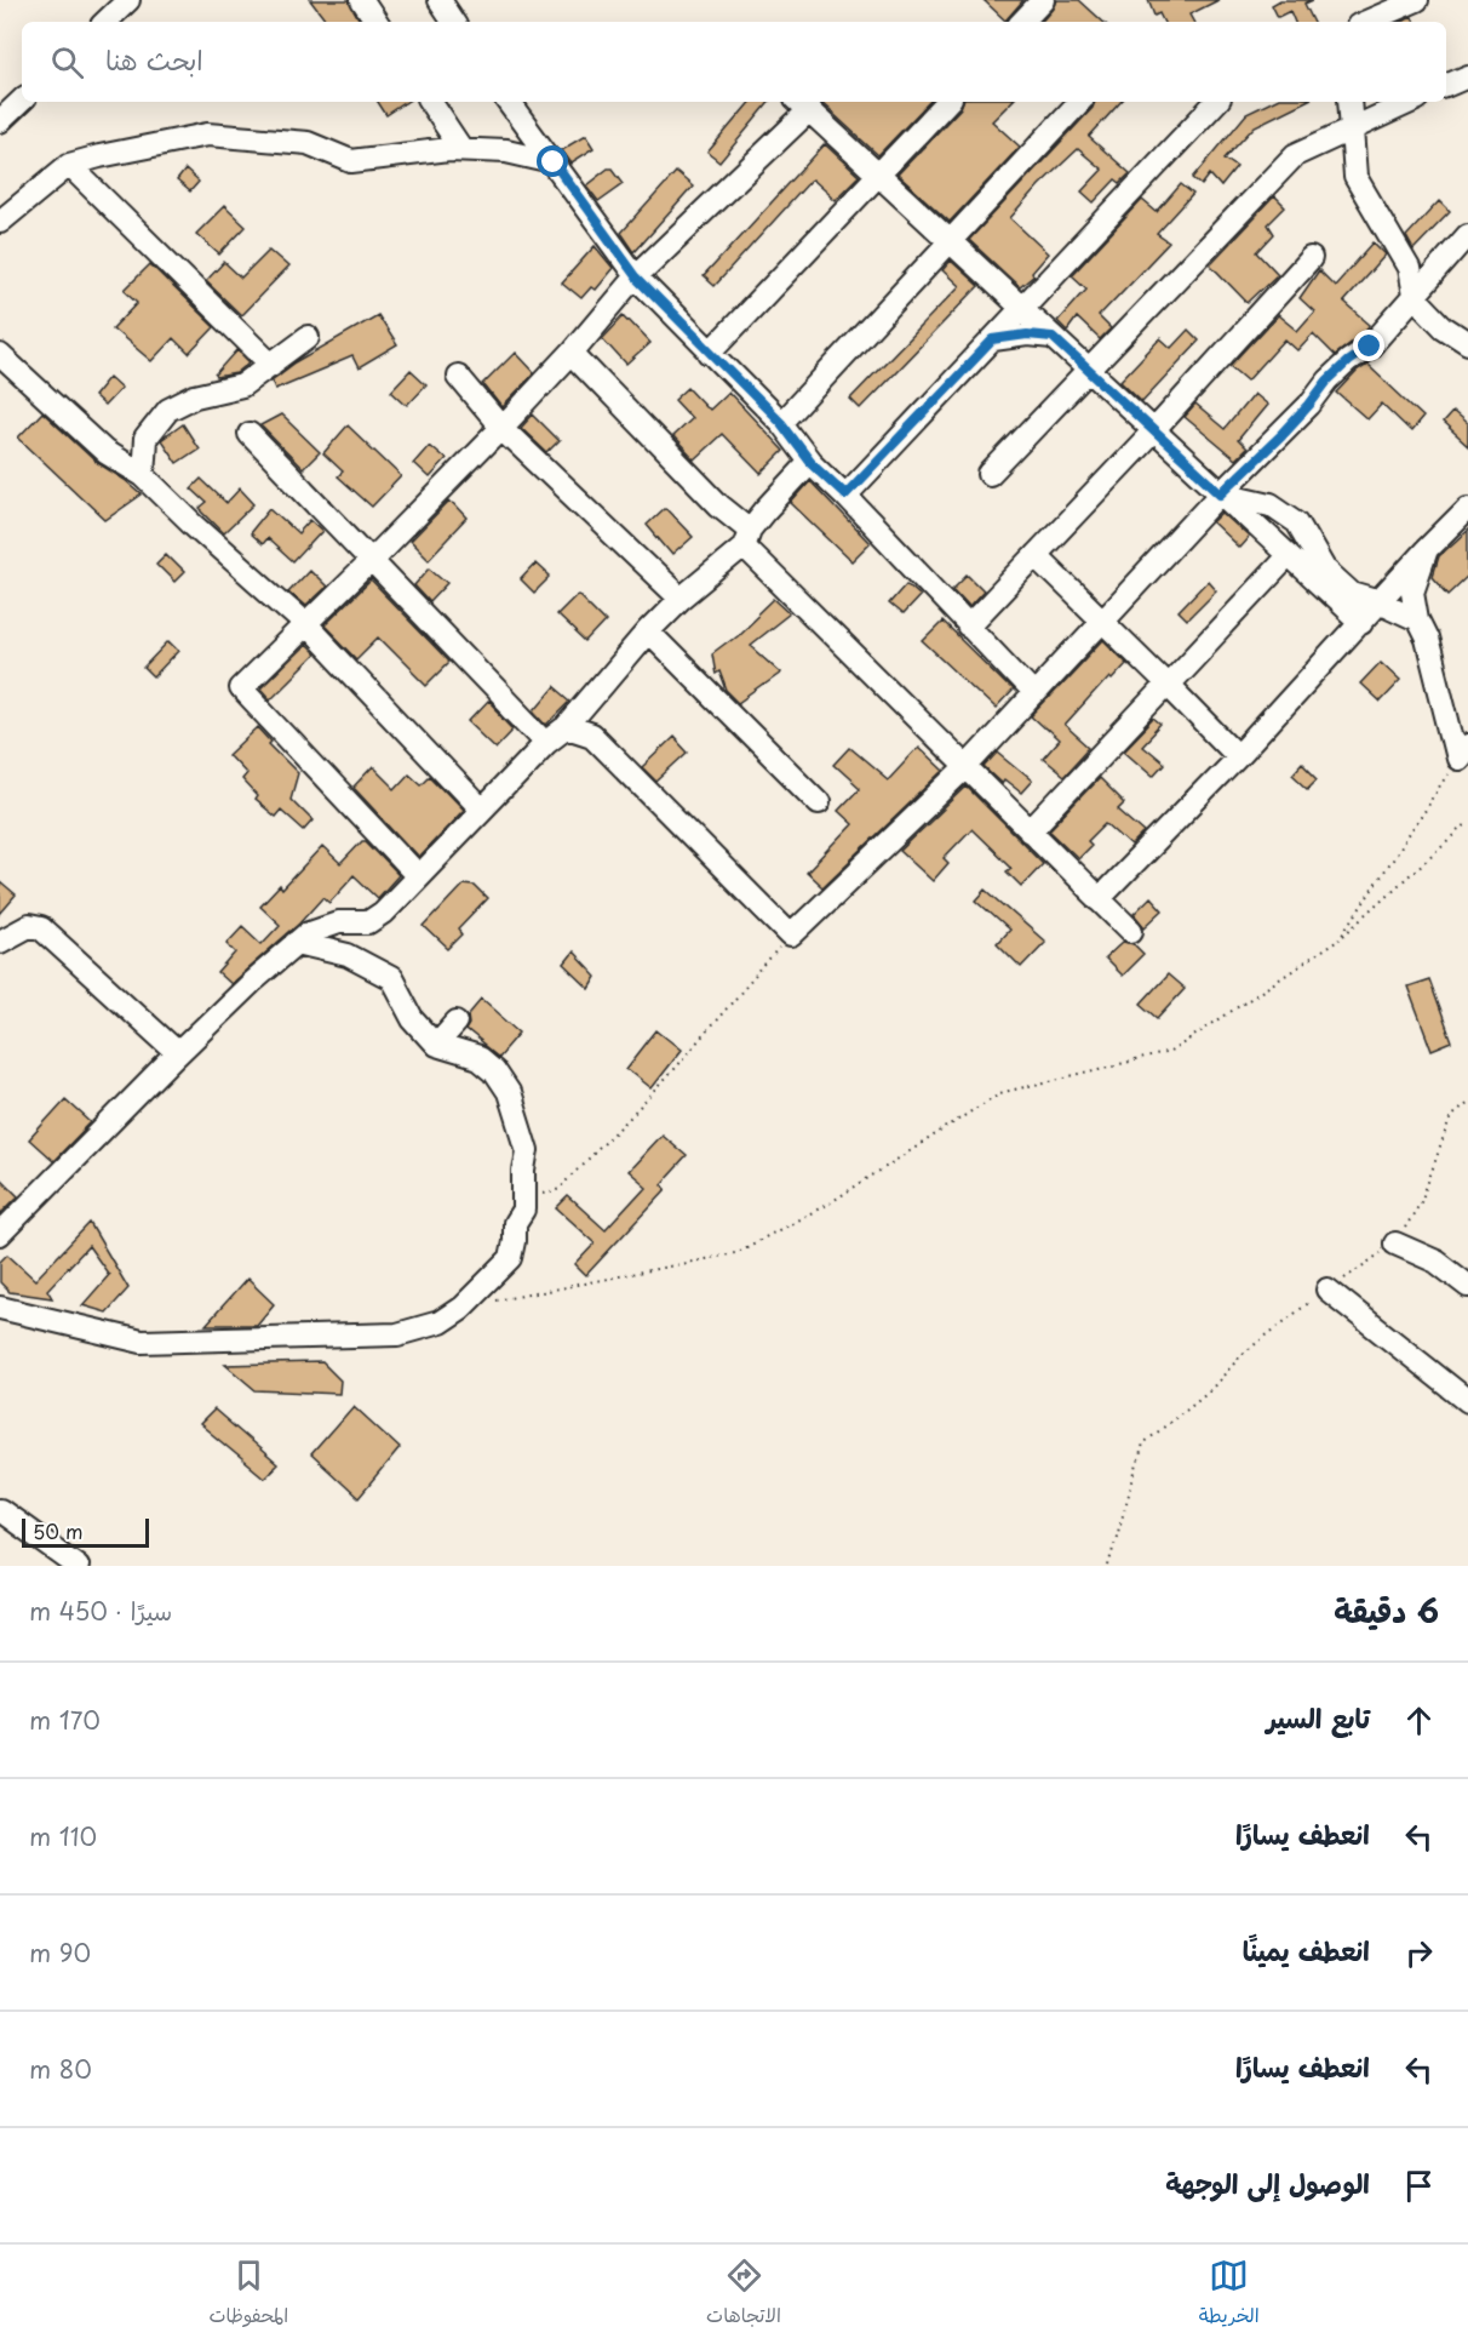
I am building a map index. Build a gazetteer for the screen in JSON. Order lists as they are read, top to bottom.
{
  "scale_bar": "50 m",
  "page": {
    "search": "ابحث هنا",
    "scale": "50 m",
    "heading": ["6 دقيقة", "سيرًا · 450 m"],
    "list": [
      ["تابع السير", "170 m"],
      ["انعطف يسارًا", "110 m"],
      ["انعطف يمينًا", "90 m"],
      ["انعطف يسارًا", "80 m"],
      "الوصول إلى الوجهة"
    ],
    "nav": ["الخريطة", "الاتجاهات", "المحفوظات"]
  }
}
